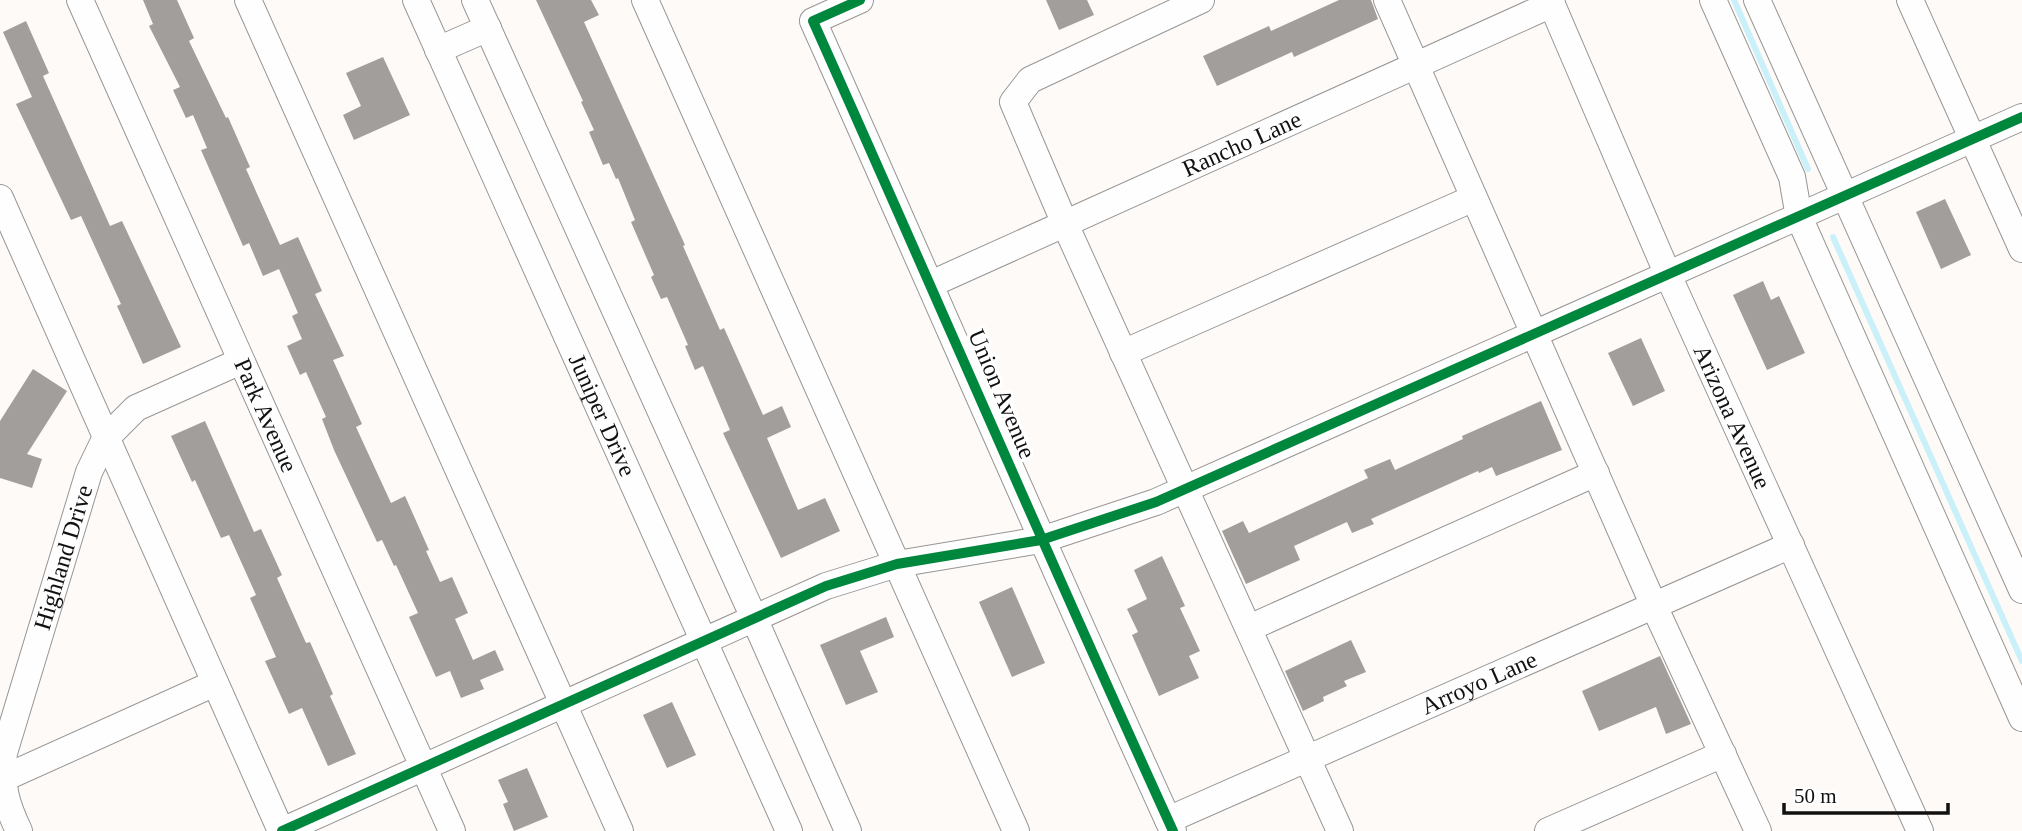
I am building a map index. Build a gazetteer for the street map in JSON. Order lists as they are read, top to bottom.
{
  "streets": {
    "street": [
      "Rancho Lane",
      "Union Avenue",
      "Park Avenue",
      "Juniper Drive",
      "Arizona Avenue",
      "Highland Drive",
      "Arroyo Lane"
    ]
  },
  "crossings": [
    ["Rancho Lane", "Union Avenue"],
    ["Rancho Lane", "Arizona Avenue"],
    ["Union Avenue", "Arroyo Lane"],
    ["Park Avenue", "Highland Drive"],
    ["Arizona Avenue", "Arroyo Lane"]
  ],
  "scale_bar": "50 m"
}
